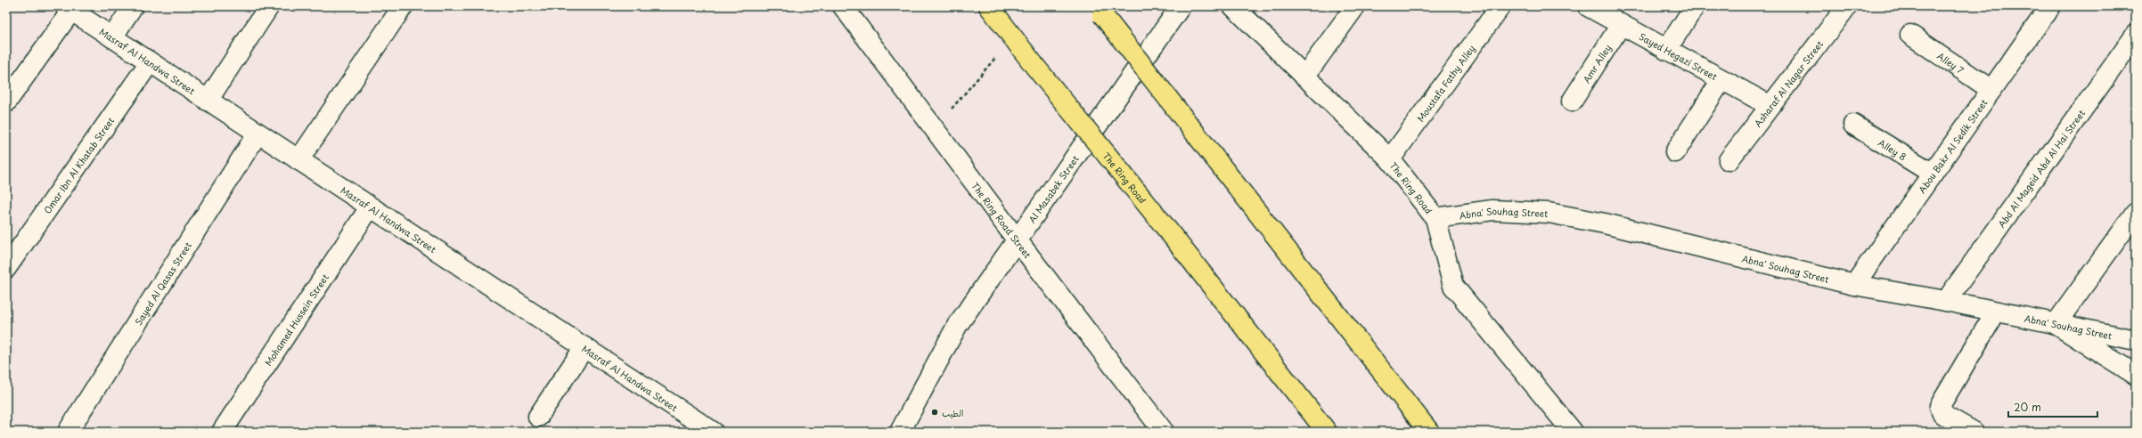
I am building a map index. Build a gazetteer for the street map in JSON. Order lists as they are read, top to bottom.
{
  "streets": {
    "highway": ["The Ring Road"],
    "street": [
      "Sayed Hegazi Street",
      "Masraf Al Handwa Street",
      "Alley 7",
      "Amr Alley",
      "Moustafa Fathy Alley",
      "Asharaf Al Nagar Street",
      "Abou Bakr Al Sedik Street",
      "Alley 8",
      "Omar Ibn Al Khatab Street",
      "Abd Al Mageid Abd Al Hai Street",
      "Al Masabek Street",
      "Abna' Souhag Street",
      "The Ring Road Street",
      "Sayed Al Qasas Street",
      "Mohamed Hussein Street"
    ]
  },
  "crossings": [
    ["Sayed Hegazi Street", "Amr Alley"],
    ["Sayed Hegazi Street", "Asharaf Al Nagar Street"],
    ["Masraf Al Handwa Street", "Omar Ibn Al Khatab Street"],
    ["Masraf Al Handwa Street", "Sayed Al Qasas Street"],
    ["Masraf Al Handwa Street", "Mohamed Hussein Street"],
    ["Alley 7", "Abou Bakr Al Sedik Street"],
    ["Moustafa Fathy Alley", "The Ring Road"],
    ["Abou Bakr Al Sedik Street", "Alley 8"],
    ["Abou Bakr Al Sedik Street", "Abna' Souhag Street"],
    ["Abd Al Mageid Abd Al Hai Street", "Abna' Souhag Street"],
    ["The Ring Road", "Abna' Souhag Street"],
    ["Al Masabek Street", "The Ring Road Street"]
  ],
  "places": ["الطيب"],
  "scale_bar": "20 m"
}
